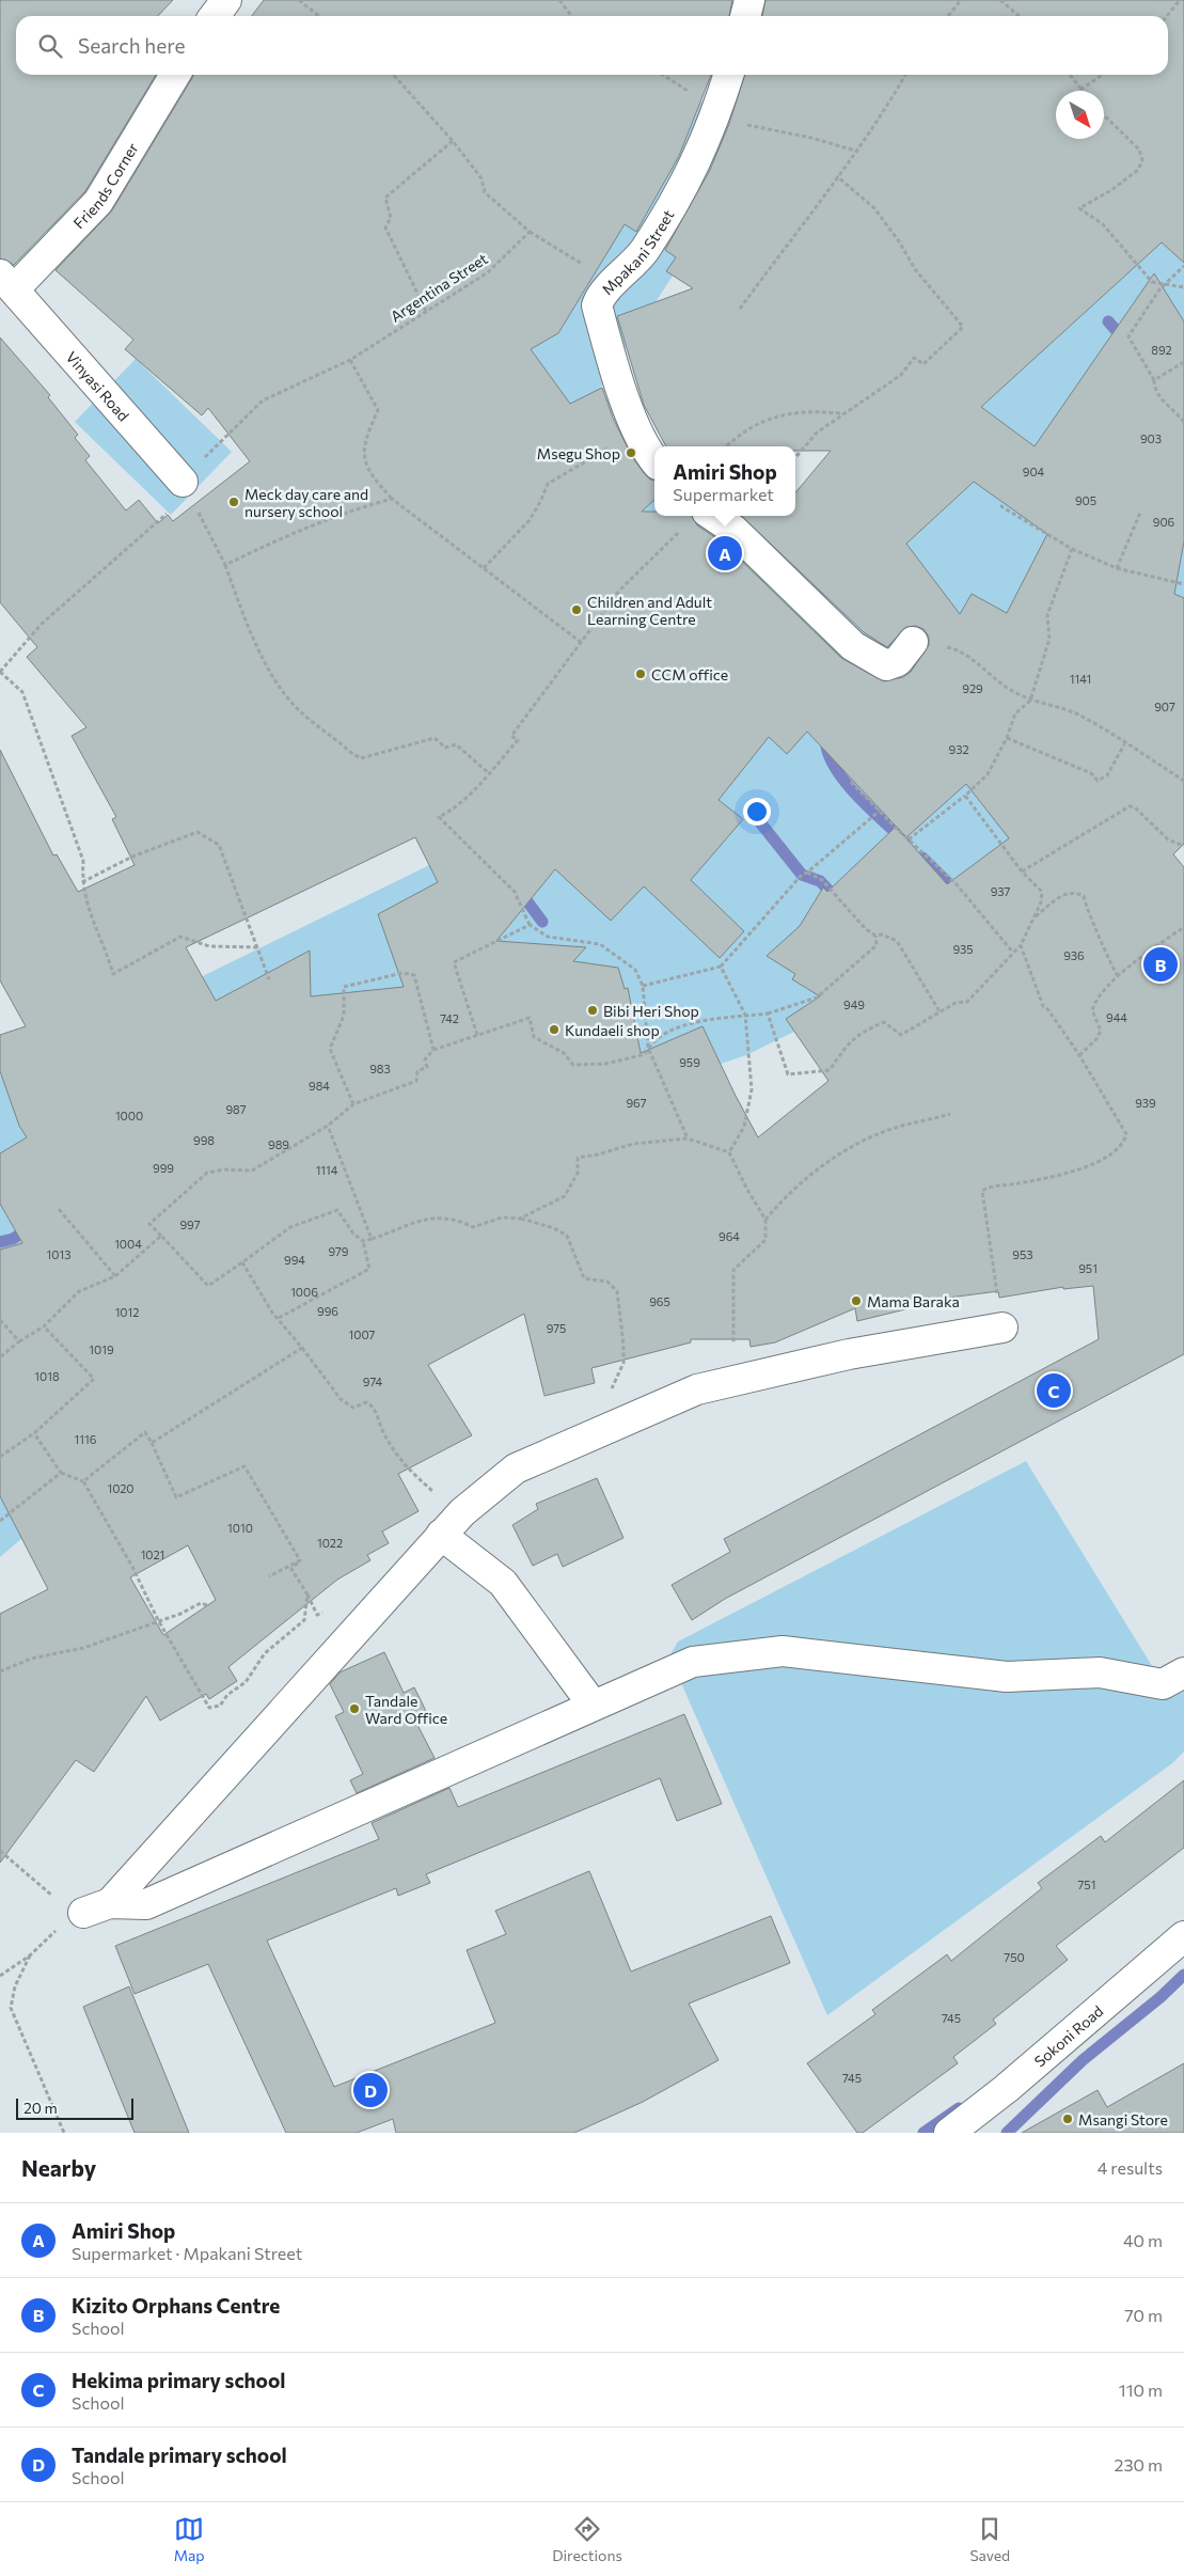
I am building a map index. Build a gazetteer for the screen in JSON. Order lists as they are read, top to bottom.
{
  "streets": {
    "street": [
      "Friends Corner",
      "Mpakani Street",
      "Vinyasi Road",
      "Sokoni Road"
    ],
    "path": ["Argentina Street"]
  },
  "crossings": [
    ["Friends Corner", "Vinyasi Road"],
    ["Argentina Street", "Vinyasi Road"]
  ],
  "places": [
    "Msegu Shop",
    "Meck day care and nursery school",
    "Children and Adult Learning Centre",
    "CCM office",
    "Bibi Heri Shop",
    "Kundaeli shop",
    "Mama Baraka",
    "Tandale Ward Office",
    "Msangi Store"
  ],
  "house_numbers": [
    "892",
    "903",
    "904",
    "905",
    "906",
    "1141",
    "929",
    "907",
    "932",
    "937",
    "935",
    "936",
    "949",
    "944",
    "742",
    "959",
    "983",
    "984",
    "967",
    "939",
    "987",
    "1000",
    "998",
    "989",
    "999",
    "1114",
    "997",
    "964",
    "1004",
    "979",
    "1013",
    "953",
    "994",
    "951",
    "1006",
    "965",
    "996",
    "1012",
    "975",
    "1007",
    "1019",
    "1018",
    "974",
    "1116",
    "1020",
    "1010",
    "1022",
    "1021",
    "751",
    "750",
    "745",
    "745"
  ],
  "scale_bar": "20 m",
  "north": "bottom right",
  "page": {
    "search": "Search here",
    "popup": ["Amiri Shop", "Supermarket"],
    "pins": [
      "A",
      "B",
      "C",
      "D"
    ],
    "scale": "20 m",
    "heading": ["Nearby", "4 results"],
    "list": [
      {
        "mark": "A",
        "name": "Amiri Shop",
        "note": "Supermarket · Mpakani Street",
        "value": "40 m"
      },
      {
        "mark": "B",
        "name": "Kizito Orphans Centre",
        "note": "School",
        "value": "70 m"
      },
      {
        "mark": "C",
        "name": "Hekima primary school",
        "note": "School",
        "value": "110 m"
      },
      {
        "mark": "D",
        "name": "Tandale primary school",
        "note": "School",
        "value": "230 m"
      }
    ],
    "nav": ["Map", "Directions", "Saved"]
  }
}
